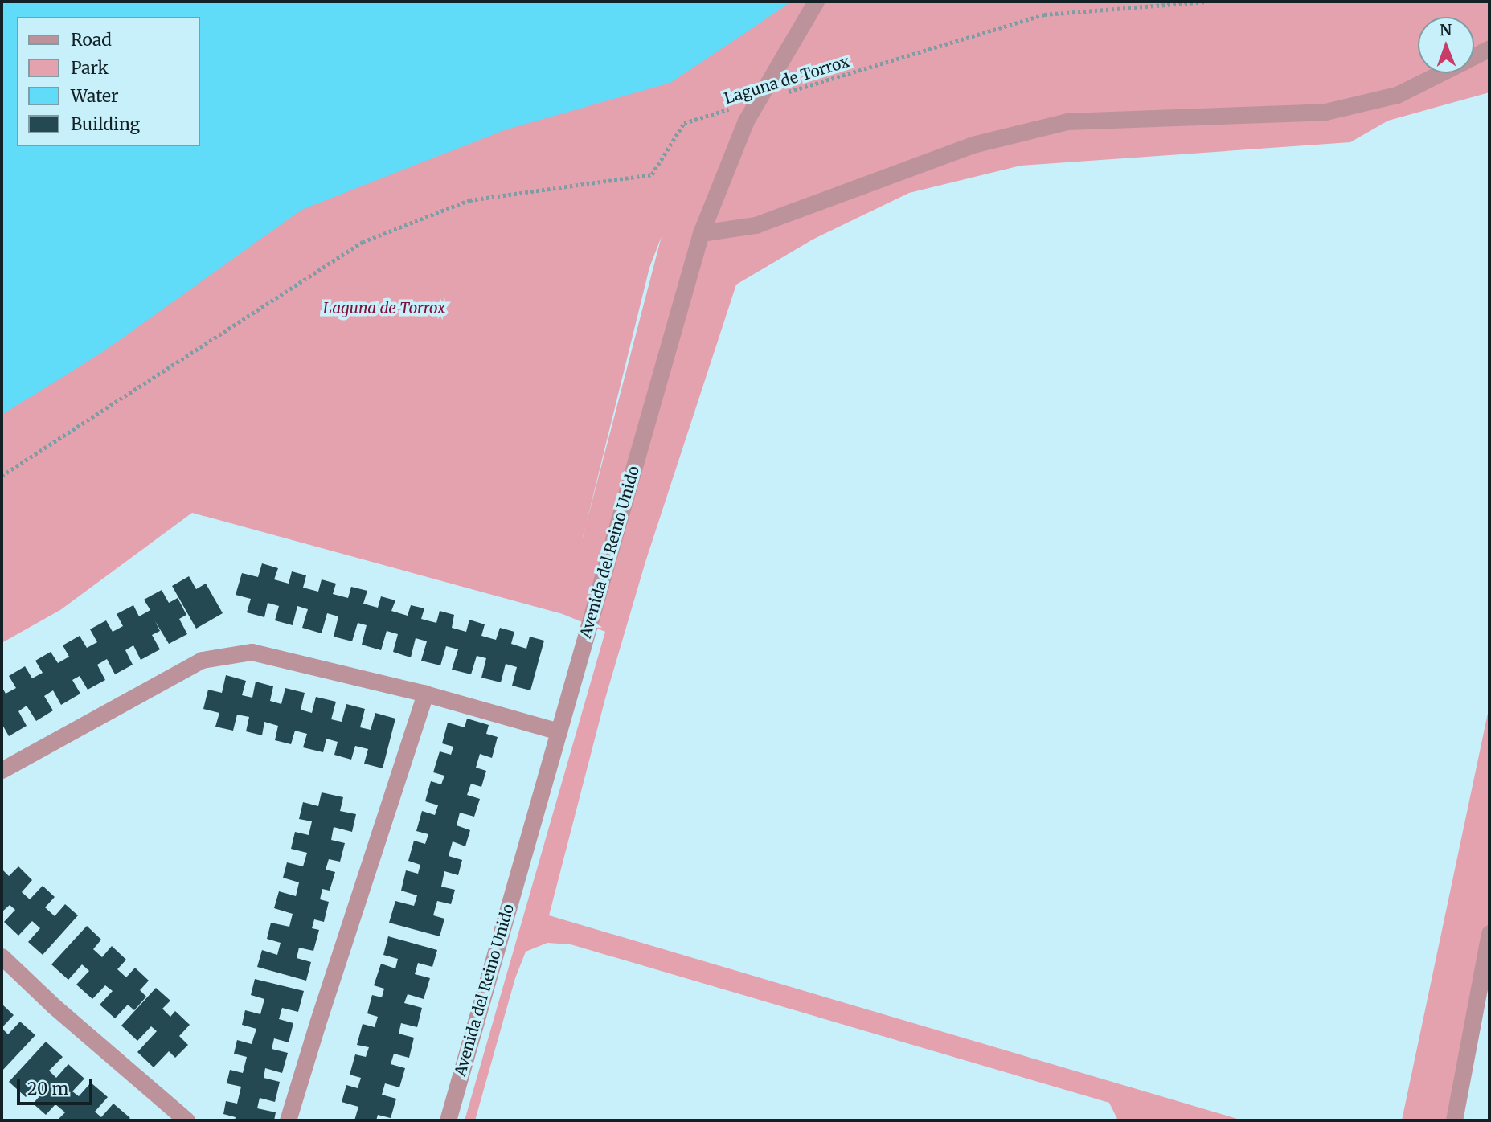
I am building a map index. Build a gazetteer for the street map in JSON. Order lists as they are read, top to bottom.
{
  "streets": {
    "street": ["Avenida del Reino Unido"],
    "path": ["Laguna de Torrox"]
  },
  "crossings": [
    ["Laguna de Torrox", "Avenida del Reino Unido"]
  ],
  "parks": ["Laguna de Torrox"],
  "legend": [
    "Road",
    "Park",
    "Water",
    "Building"
  ],
  "scale_bar": "20 m",
  "north": "top"
}
